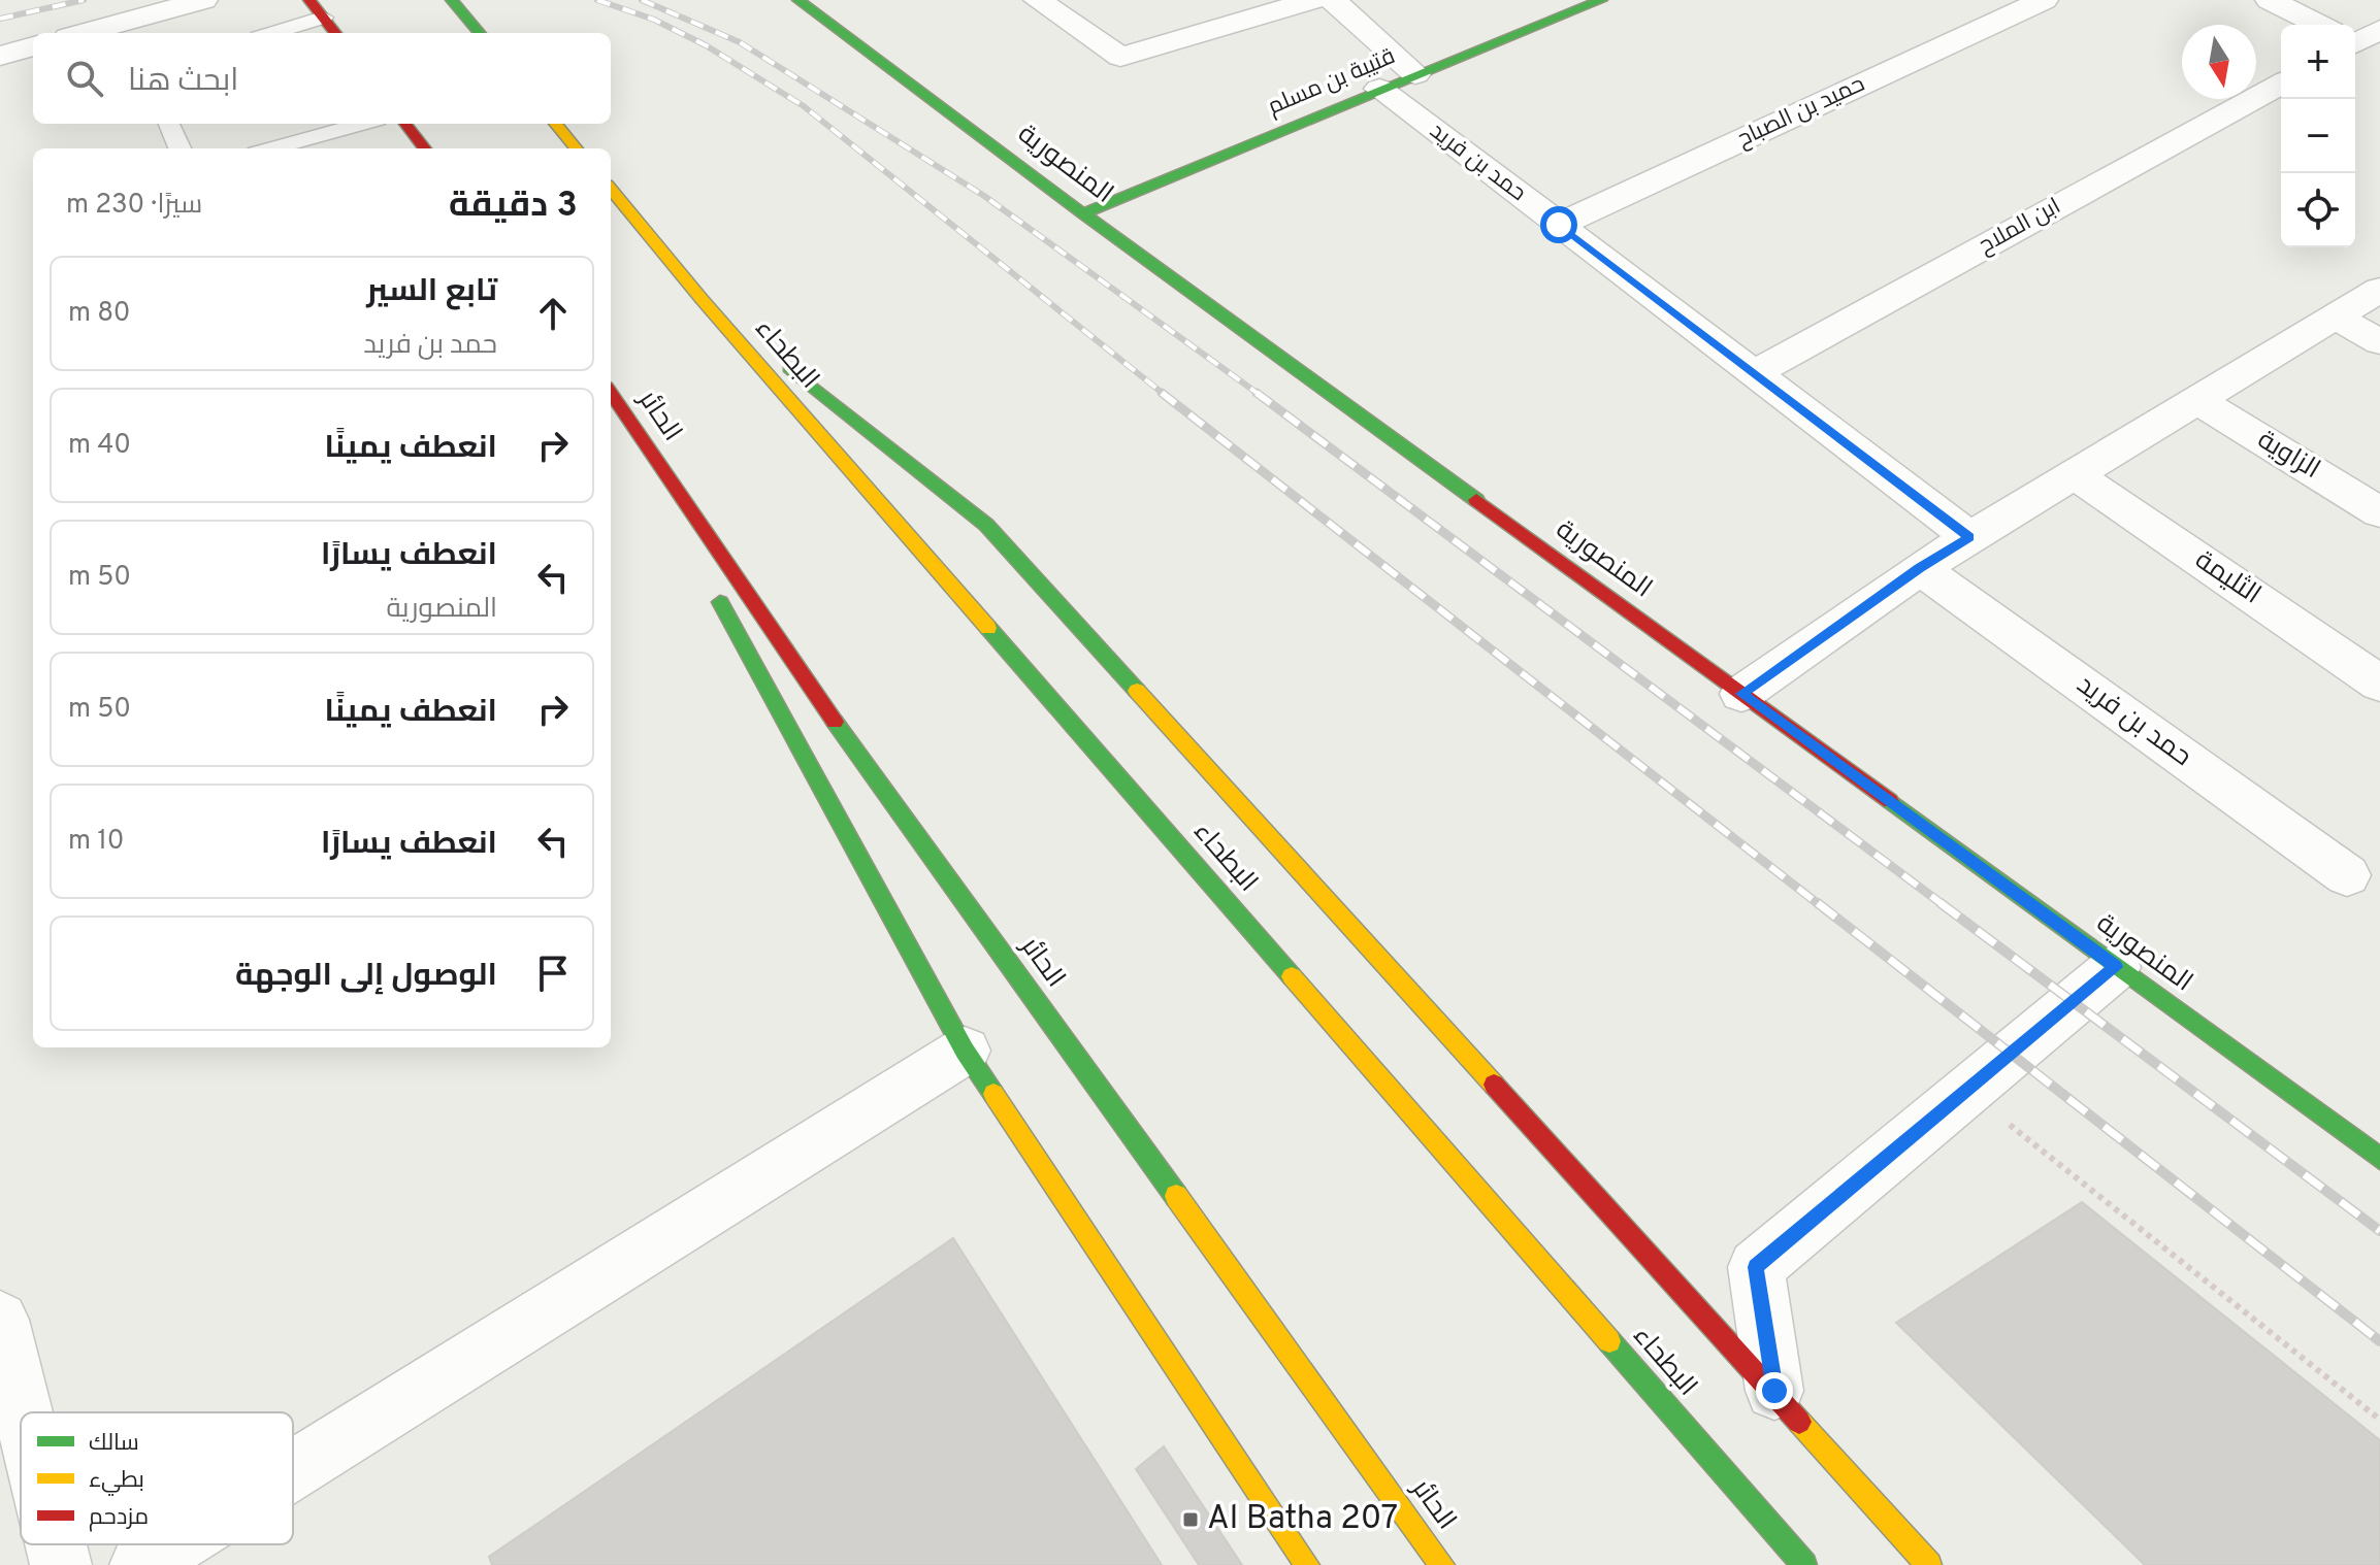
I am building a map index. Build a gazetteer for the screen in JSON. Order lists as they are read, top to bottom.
{
  "streets": {
    "main road": [
      "قتيبة بن مسلم",
      "المنصورية",
      "البطحاء",
      "الحائر"
    ],
    "street": [
      "حميد بن الصباح",
      "حمد بن فريد",
      "ابن الملاح",
      "الزاوية",
      "الثليمة"
    ]
  },
  "crossings": [
    ["قتيبة بن مسلم", "حمد بن فريد"],
    ["قتيبة بن مسلم", "المنصورية"],
    ["حميد بن الصباح", "حمد بن فريد"],
    ["حمد بن فريد", "ابن الملاح"]
  ],
  "places": {
    "transit": ["Al Batha 207"]
  },
  "legend": ["سالك", "بطيء", "مزدحم"],
  "north": "bottom",
  "page": {
    "map_buttons": ["+", "−"],
    "search": "ابحث هنا",
    "heading": ["3 دقيقة", "سيرًا · 230 m"],
    "list": [
      ["تابع السير", "حمد بن فريد", "80 m"],
      ["انعطف يمينًا", "40 m"],
      ["انعطف يسارًا", "المنصورية", "50 m"],
      ["انعطف يمينًا", "50 m"],
      ["انعطف يسارًا", "10 m"],
      "الوصول إلى الوجهة"
    ]
  }
}
